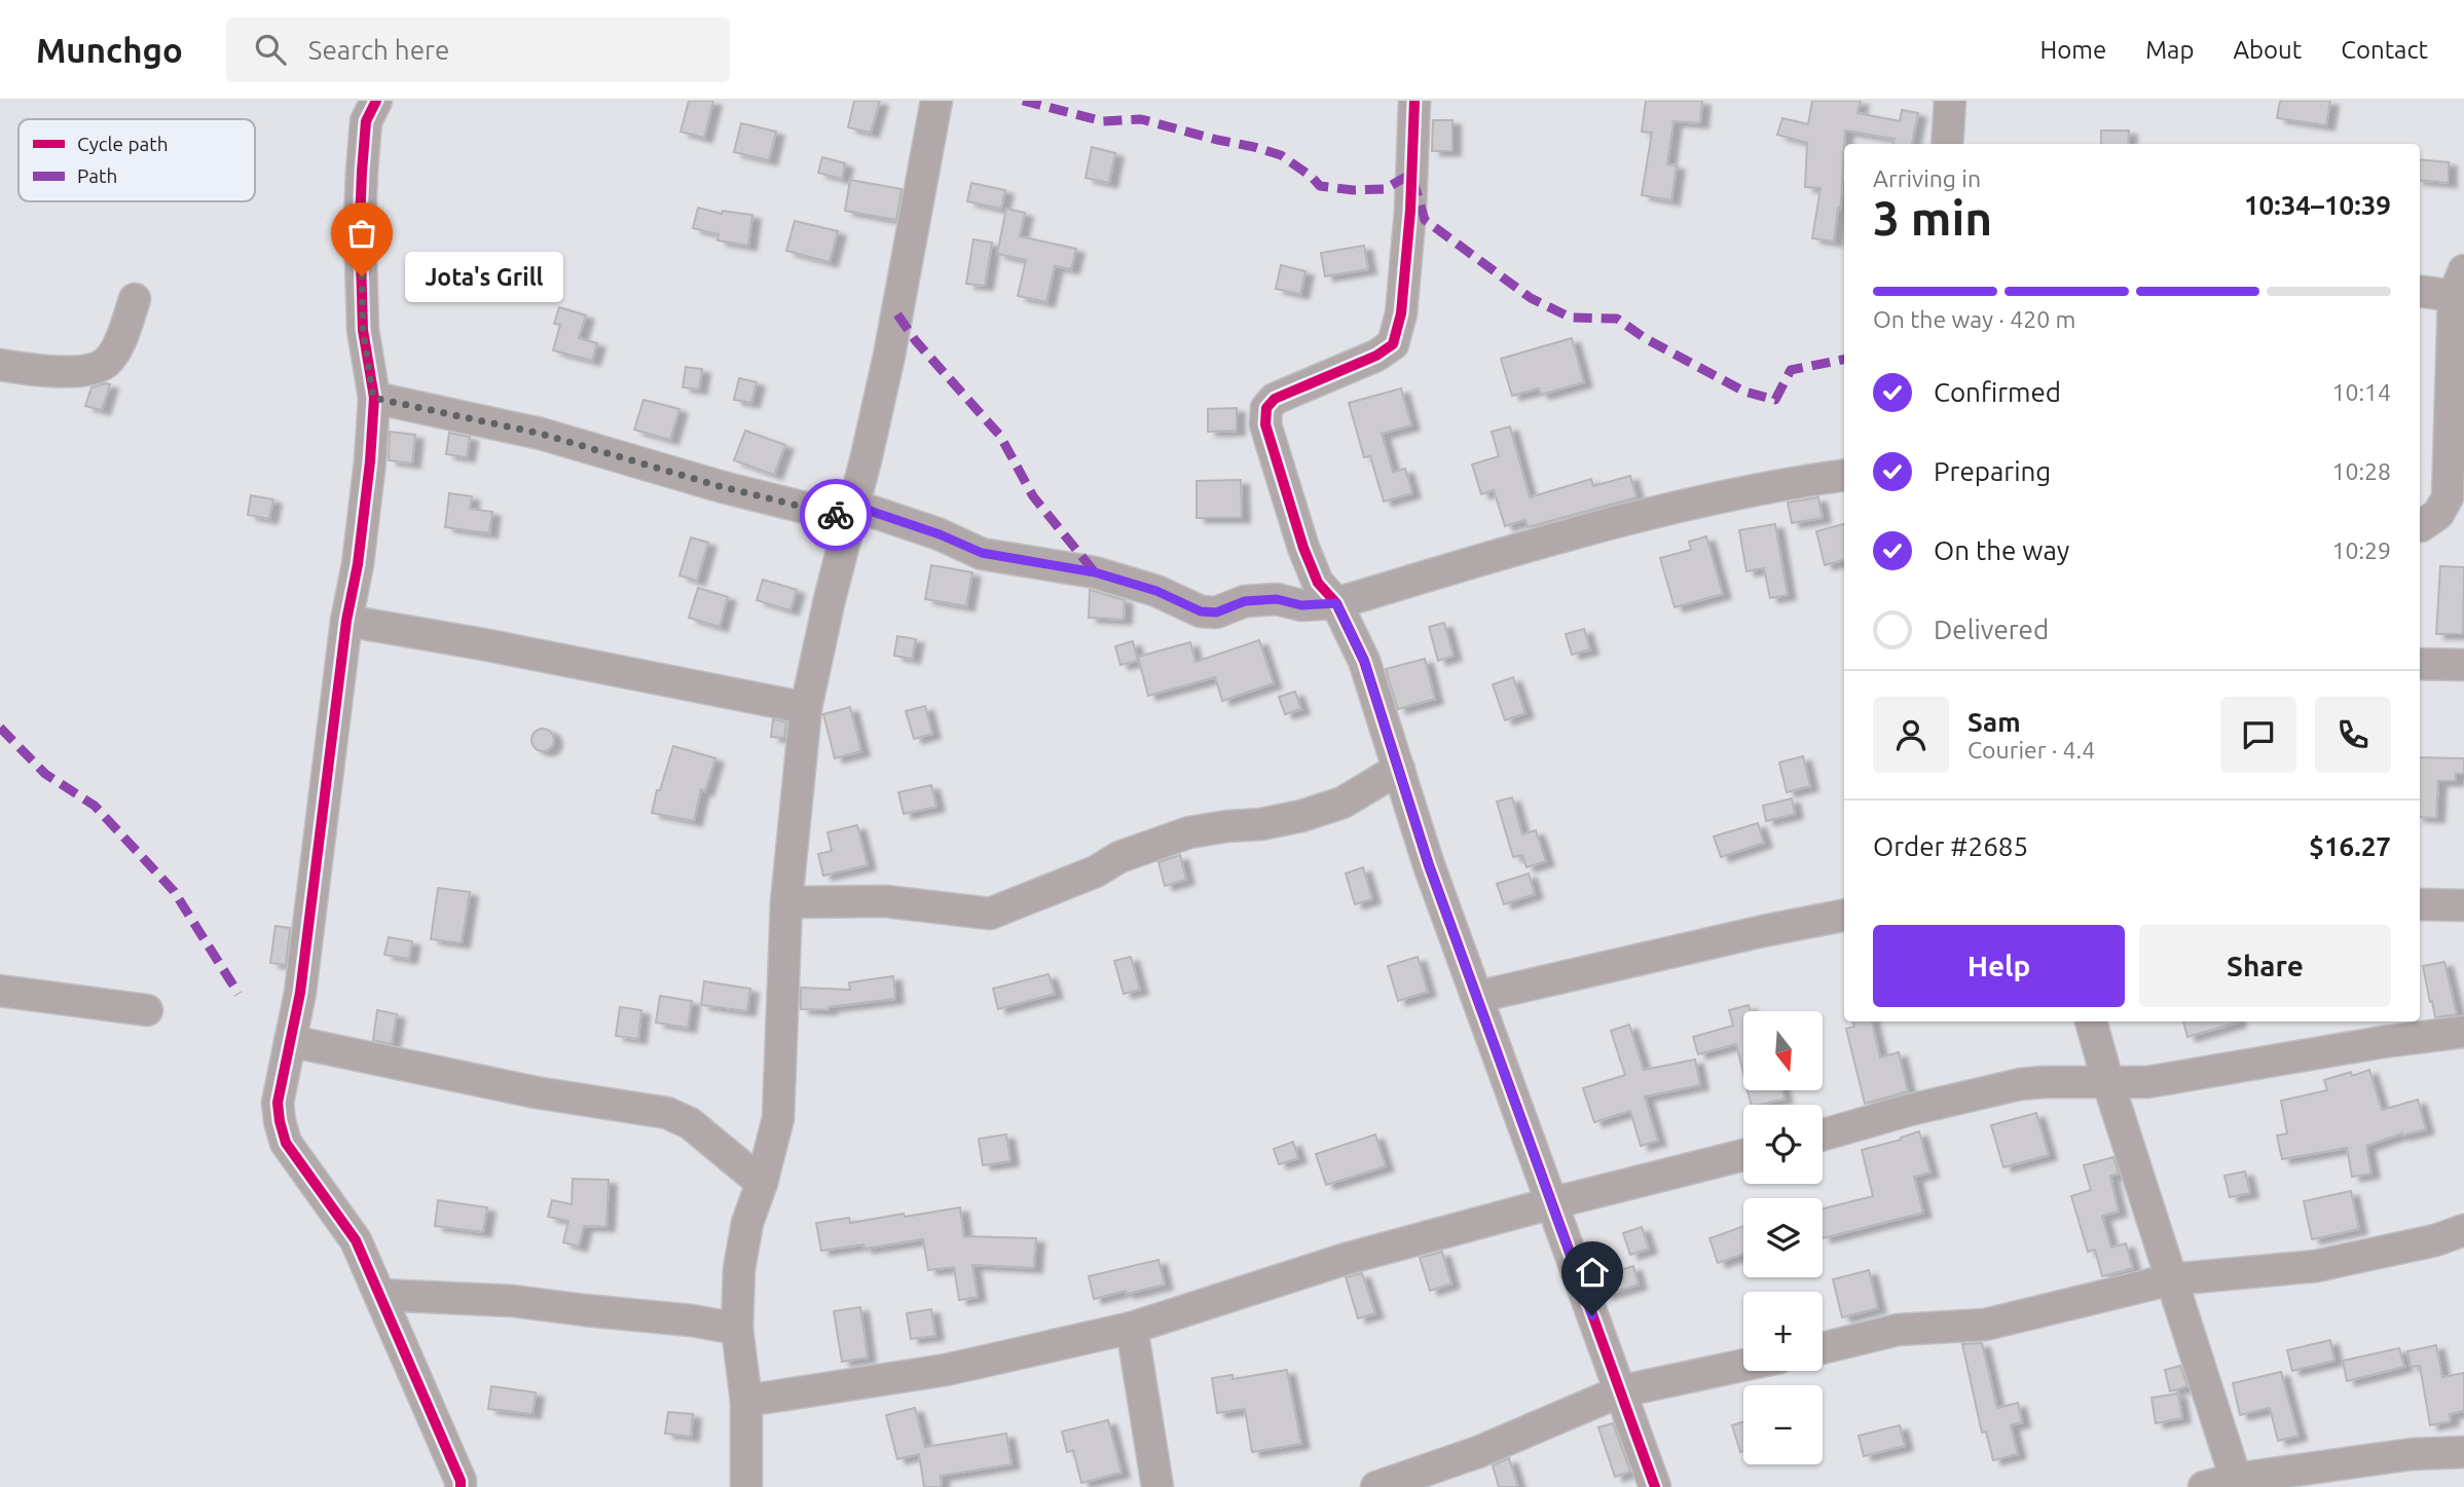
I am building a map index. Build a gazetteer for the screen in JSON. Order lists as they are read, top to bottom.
{
  "places": ["Jota's Grill"],
  "legend": ["Cycle path", "Path"],
  "north": "bottom",
  "page": {
    "header": "Munchgo",
    "search": "Search here",
    "nav": [
      "Home",
      "Map",
      "About",
      "Contact"
    ],
    "heading": ["3 min", "Arriving in", "10:34–10:39"],
    "panel": [
      "Sam",
      "Courier · 4.4",
      "Order #2685",
      "$16.27"
    ],
    "bubble": "Jota's Grill",
    "bar": "On the way · 420 m",
    "list": [
      ["Confirmed", "10:14"],
      ["Preparing", "10:28"],
      ["On the way", "10:29"],
      "Delivered"
    ],
    "buttons": ["Help", "Share"],
    "map_buttons": ["+", "−"]
  }
}
